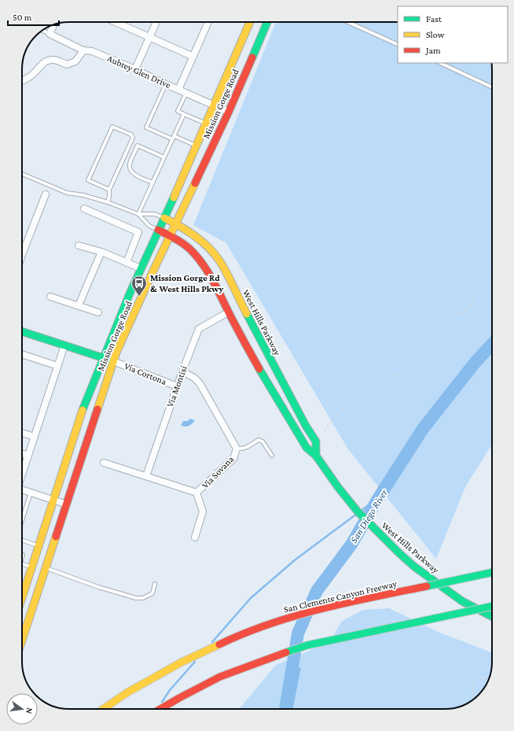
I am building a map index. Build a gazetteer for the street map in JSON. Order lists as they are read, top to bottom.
{
  "streets": {
    "main road": ["Mission Gorge Road", "West Hills Parkway", "San Clemente Canyon Freeway"],
    "street": [
      "Aubrey Glen Drive",
      "Via Cortona",
      "Via Montisi",
      "Via Sovana"
    ]
  },
  "crossings": [
    ["Aubrey Glen Drive", "Mission Gorge Road"],
    ["Mission Gorge Road", "West Hills Parkway"],
    ["Mission Gorge Road", "Via Cortona"],
    ["West Hills Parkway", "Via Montisi"],
    ["Via Cortona", "Via Montisi"],
    ["Via Montisi", "Via Sovana"]
  ],
  "water": ["San Diego River"],
  "places": {
    "bus stop": ["Mission Gorge Rd & West Hills Pkwy"]
  },
  "legend": ["Fast", "Slow", "Jam"],
  "scale_bar": "50 m",
  "north": "right"
}
